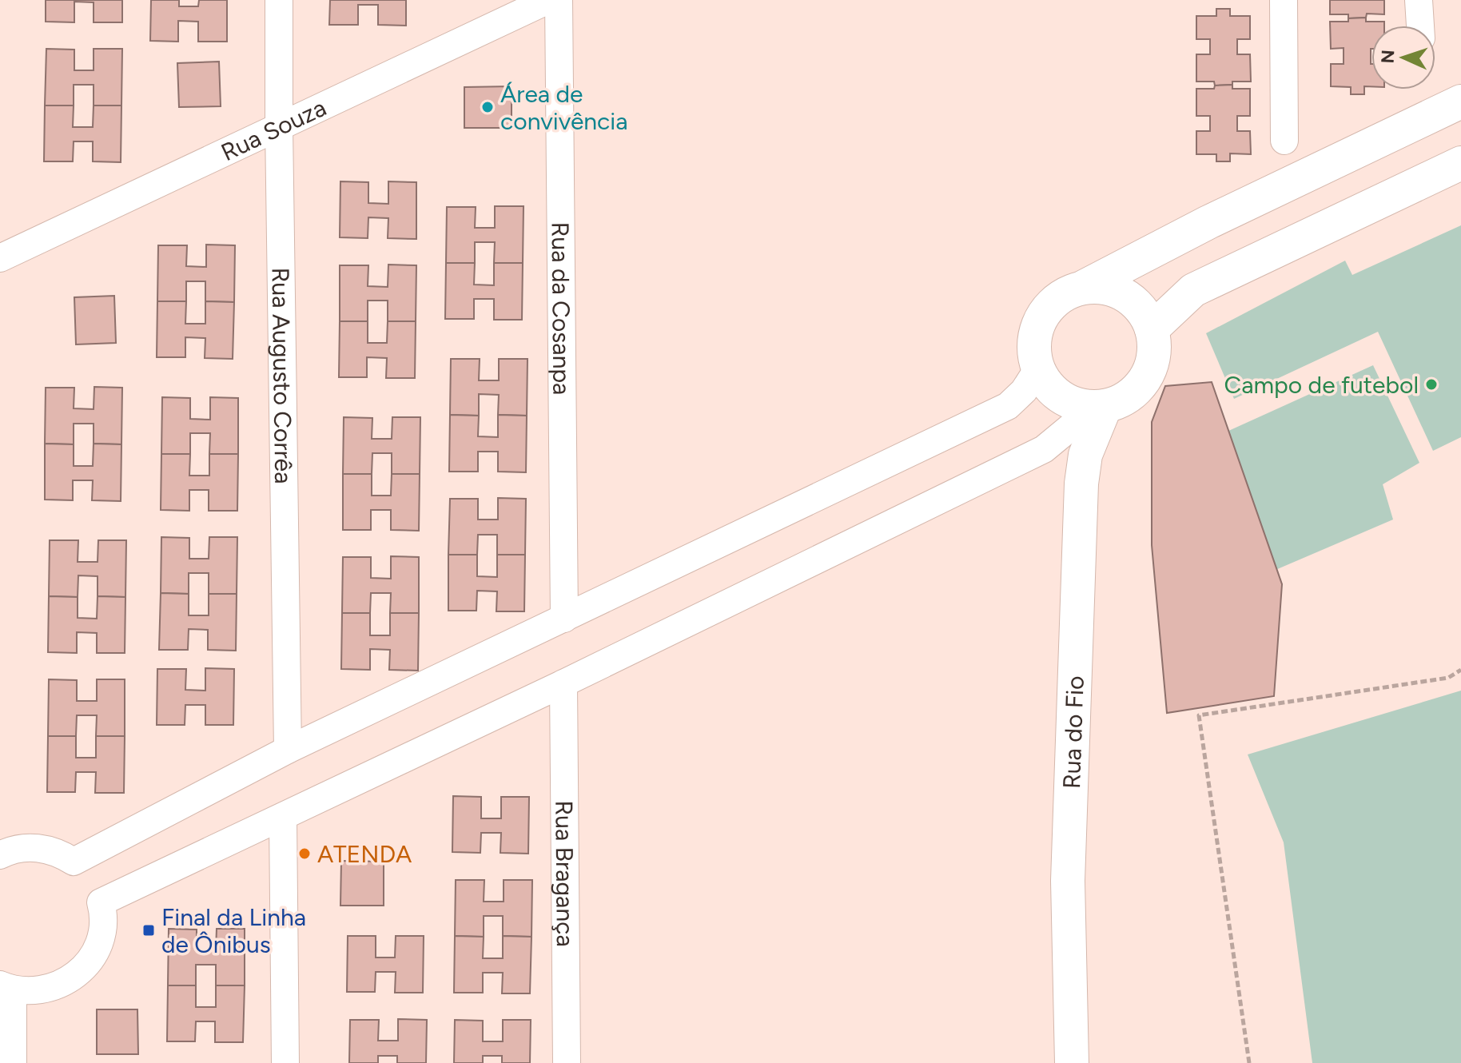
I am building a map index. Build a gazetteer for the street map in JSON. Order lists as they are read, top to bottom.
{
  "streets": {
    "street": [
      "Rua Souza",
      "Rua da Cosanpa",
      "Rua Augusto Corrêa",
      "Rua do Fio",
      "Rua Bragança"
    ]
  },
  "crossings": [
    ["Rua Souza", "Rua Augusto Corrêa"]
  ],
  "places": {
    "other": ["Área de convivência", "Campo de futebol", "ATENDA"],
    "transit": ["Final da Linha de Ônibus"]
  },
  "north": "left"
}
